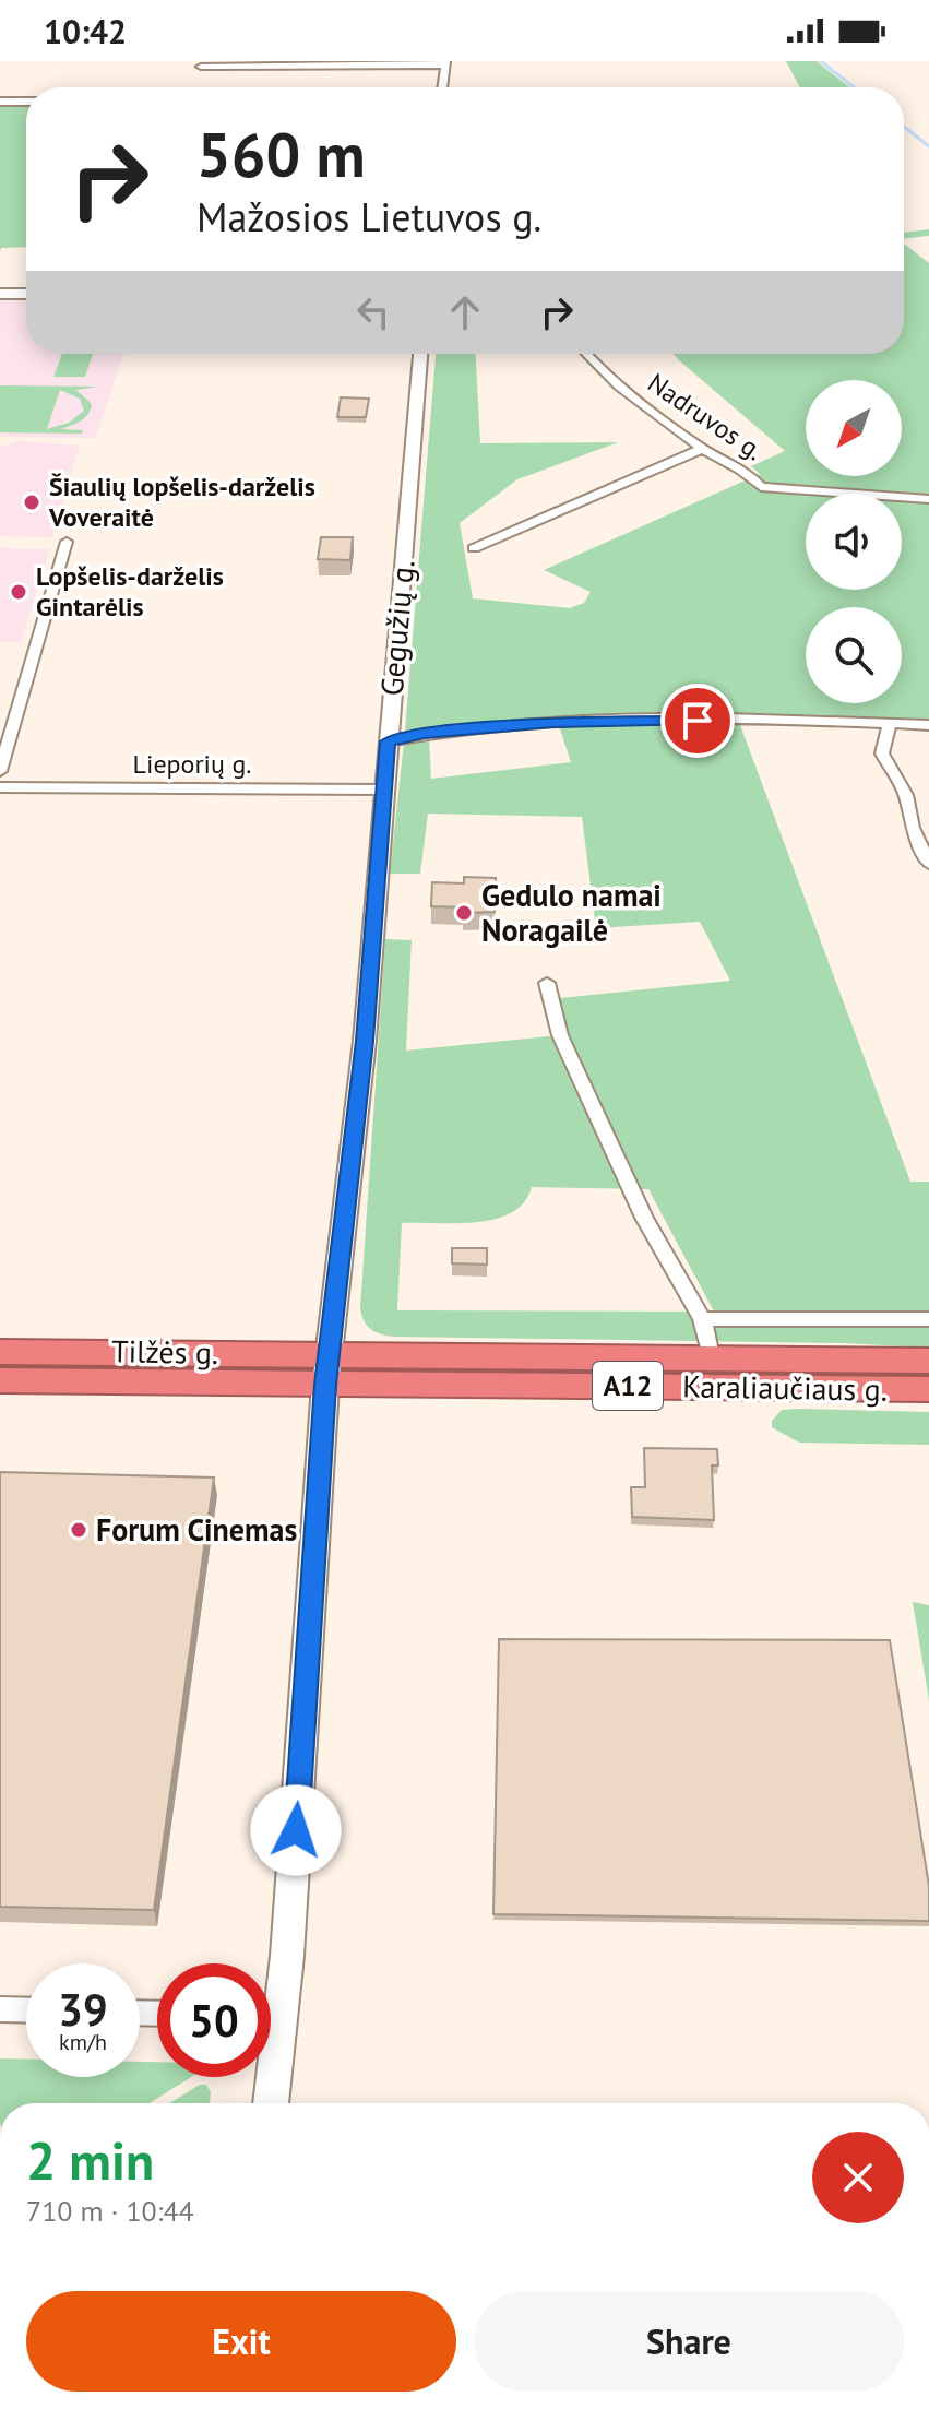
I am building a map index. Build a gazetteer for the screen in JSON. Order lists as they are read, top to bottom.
{
  "streets": {
    "highway": ["Tilžės g.", "A12", "Karaliaučiaus g."],
    "main road": ["Gegužių g."],
    "street": ["Nadruvos g.", "Lieporių g."]
  },
  "crossings": [
    ["Gegužių g.", "Lieporių g."],
    ["Gegužių g.", "Tilžės g."],
    ["Gegužių g.", "Karaliaučiaus g."],
    ["Tilžės g.", "Karaliaučiaus g."]
  ],
  "places": [
    "Šiaulių lopšelis-darželis Voveraitė",
    "Lopšelis-darželis Gintarėlis",
    "Gedulo namai Noragailė",
    "Forum Cinemas"
  ],
  "north": "bottom left",
  "page": {
    "status": "10:42",
    "turn": ["560 m", "Mažosios Lietuvos g."],
    "speed": "39 km/h",
    "limit": "50",
    "heading": ["2 min", "710 m · 10:44"],
    "buttons": ["Exit", "Share"]
  }
}
